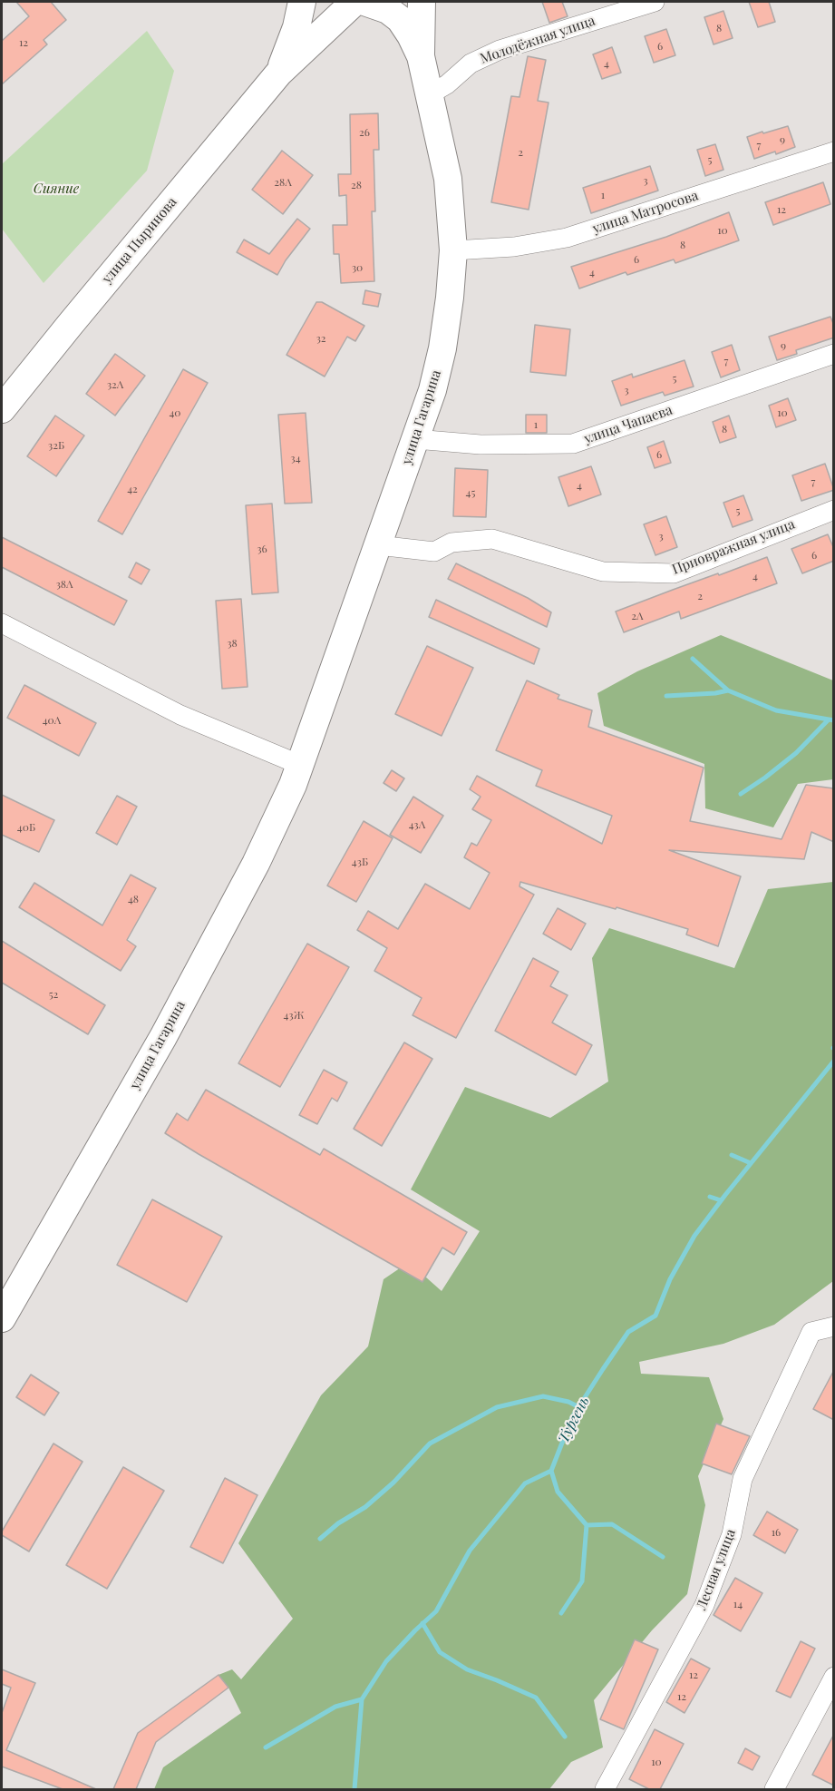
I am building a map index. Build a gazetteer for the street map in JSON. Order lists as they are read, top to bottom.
{
  "streets": {
    "street": [
      "Молодёжная улица",
      "улица Матросова",
      "улица Пыринова",
      "улица Гагарина",
      "улица Чапаева",
      "Приовражная улица",
      "Лесная улица"
    ]
  },
  "crossings": [
    ["Молодёжная улица", "улица Гагарина"],
    ["улица Матросова", "улица Гагарина"],
    ["улица Пыринова", "улица Гагарина"],
    ["улица Гагарина", "улица Чапаева"],
    ["улица Гагарина", "Приовражная улица"]
  ],
  "water": ["Тургень"],
  "parks": ["Сияние"],
  "house_numbers": [
    "8",
    "12",
    "6",
    "4",
    "26",
    "9",
    "7",
    "2",
    "5",
    "3",
    "28А",
    "28",
    "1",
    "12",
    "10",
    "8",
    "6",
    "30",
    "4",
    "32",
    "9",
    "7",
    "5",
    "32А",
    "3",
    "40",
    "10",
    "1",
    "8",
    "32Б",
    "6",
    "34",
    "7",
    "4",
    "42",
    "45",
    "5",
    "3",
    "36",
    "6",
    "4",
    "38А",
    "2",
    "2А",
    "38",
    "40А",
    "43А",
    "40Б",
    "43Б",
    "48",
    "52",
    "43Ж",
    "16",
    "14",
    "12",
    "12",
    "10"
  ]
}
